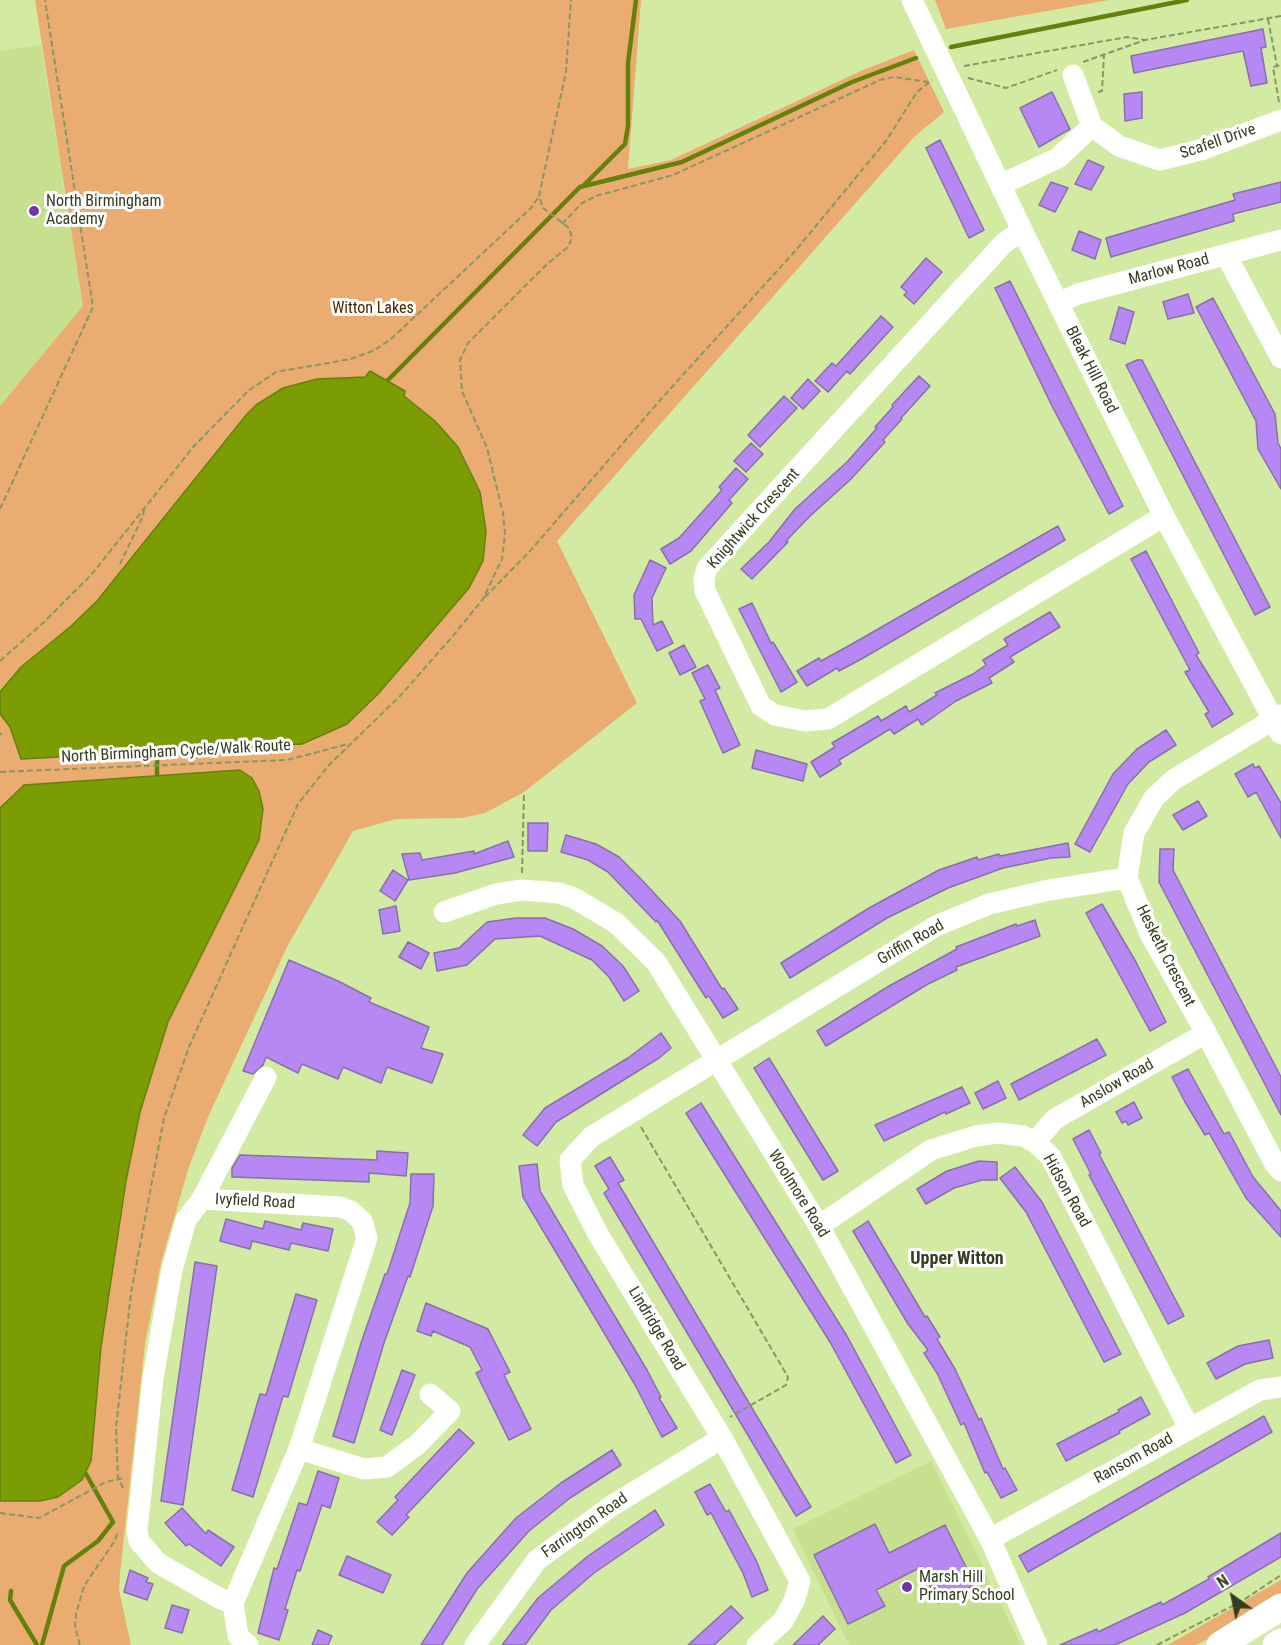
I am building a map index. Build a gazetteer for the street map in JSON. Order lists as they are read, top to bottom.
{
  "streets": {
    "street": [
      "Scafell Drive",
      "Marlow Road",
      "Bleak Hill Road",
      "Knightwick Crescent",
      "Griffin Road",
      "Hesketh Crescent",
      "Anslow Road",
      "Hidson Road",
      "Woolmore Road",
      "Ivyfield Road",
      "Lindridge Road",
      "Ransom Road",
      "Farrington Road"
    ],
    "path": ["North Birmingham Cycle/Walk Route"]
  },
  "crossings": [
    ["Marlow Road", "Bleak Hill Road"],
    ["Bleak Hill Road", "Knightwick Crescent"],
    ["Griffin Road", "Hesketh Crescent"],
    ["Griffin Road", "Woolmore Road"],
    ["Griffin Road", "Lindridge Road"],
    ["Hesketh Crescent", "Anslow Road"],
    ["Anslow Road", "Hidson Road"],
    ["Hidson Road", "Woolmore Road"],
    ["Hidson Road", "Ransom Road"],
    ["Woolmore Road", "Lindridge Road"],
    ["Woolmore Road", "Ransom Road"],
    ["Lindridge Road", "Farrington Road"]
  ],
  "districts": ["Upper Witton"],
  "parks": ["Witton Lakes"],
  "places": ["North Birmingham Academy", "Marsh Hill Primary School"],
  "north": "top left"
}
